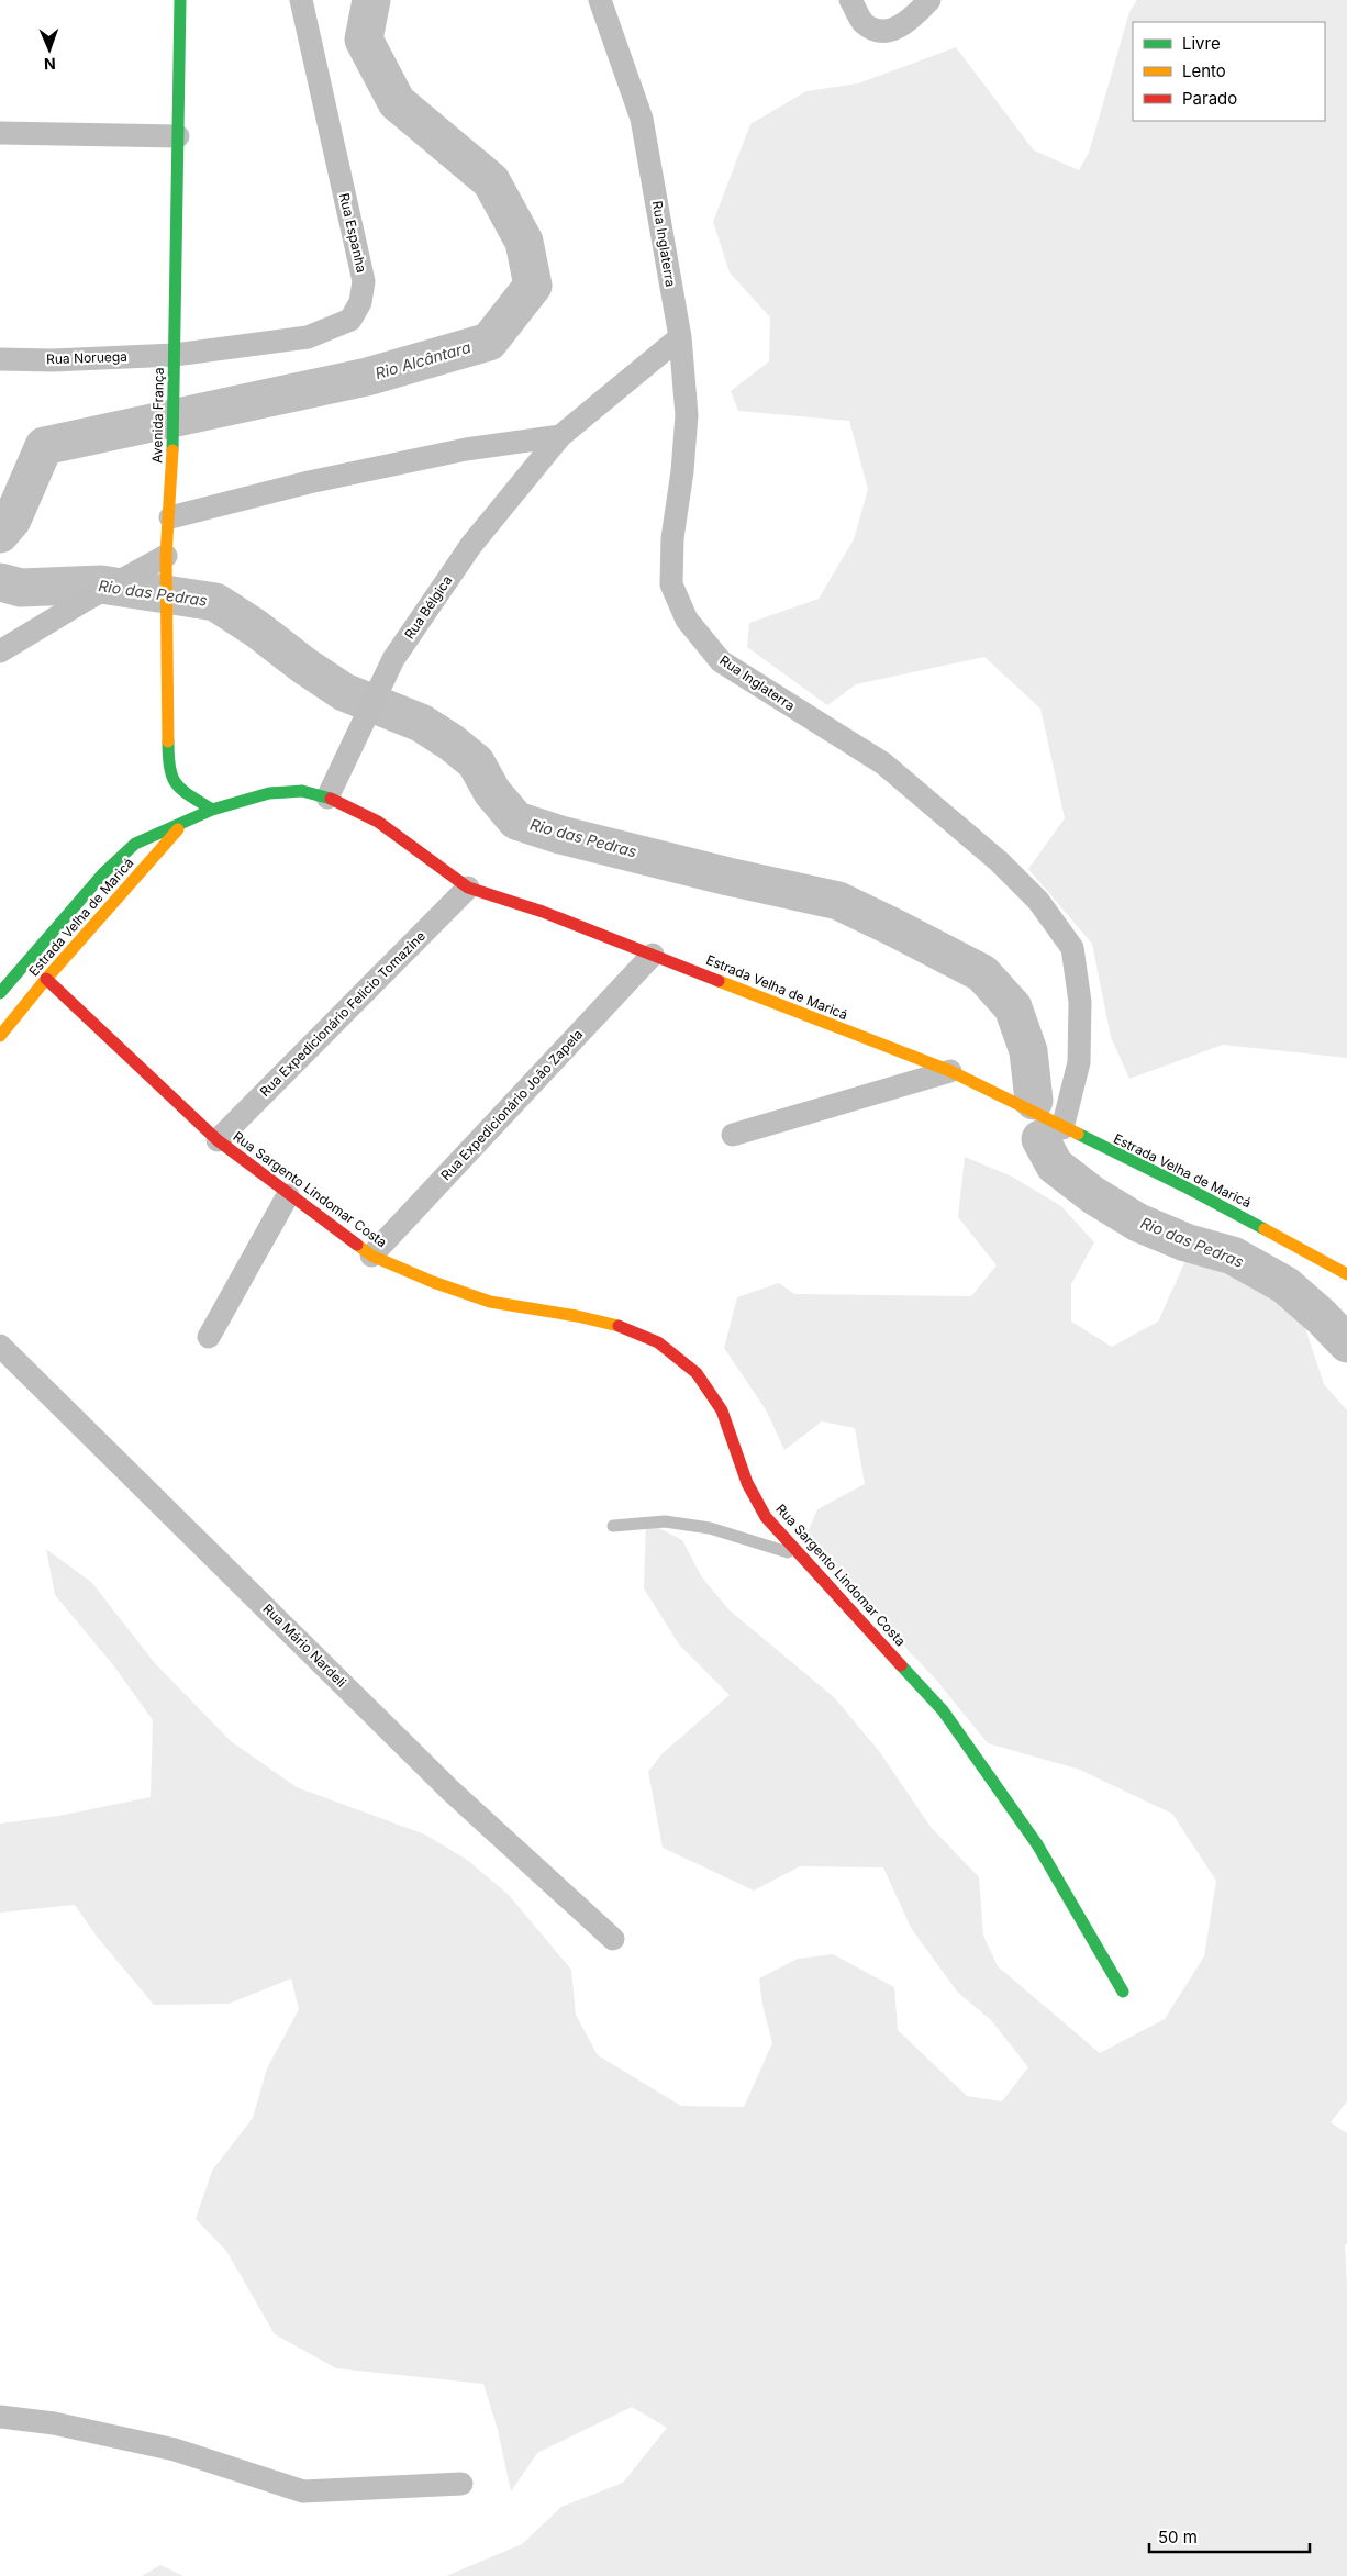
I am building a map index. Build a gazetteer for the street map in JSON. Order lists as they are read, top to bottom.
{
  "streets": {
    "street": [
      "Rua Espanha",
      "Rua Inglaterra",
      "Rua Noruega",
      "Avenida França",
      "Rua Bélgica",
      "Estrada Velha de Maricá",
      "Rua Expedicionário Felicio Tomazine",
      "Rua Expedicionário João Zapela",
      "Rua Sargento Lindomar Costa",
      "Rua Mário Nardeli"
    ]
  },
  "crossings": [
    ["Rua Espanha", "Rua Noruega"],
    ["Rua Espanha", "Avenida França"],
    ["Rua Inglaterra", "Rua Bélgica"],
    ["Rua Inglaterra", "Estrada Velha de Maricá"],
    ["Rua Noruega", "Avenida França"],
    ["Avenida França", "Estrada Velha de Maricá"],
    ["Rua Bélgica", "Estrada Velha de Maricá"],
    ["Estrada Velha de Maricá", "Rua Expedicionário Felicio Tomazine"],
    ["Estrada Velha de Maricá", "Rua Expedicionário João Zapela"],
    ["Estrada Velha de Maricá", "Rua Sargento Lindomar Costa"],
    ["Rua Expedicionário Felicio Tomazine", "Rua Sargento Lindomar Costa"],
    ["Rua Expedicionário João Zapela", "Rua Sargento Lindomar Costa"]
  ],
  "water": ["Rio Alcântara", "Rio das Pedras"],
  "legend": ["Livre", "Lento", "Parado"],
  "scale_bar": "50 m",
  "north": "bottom"
}
